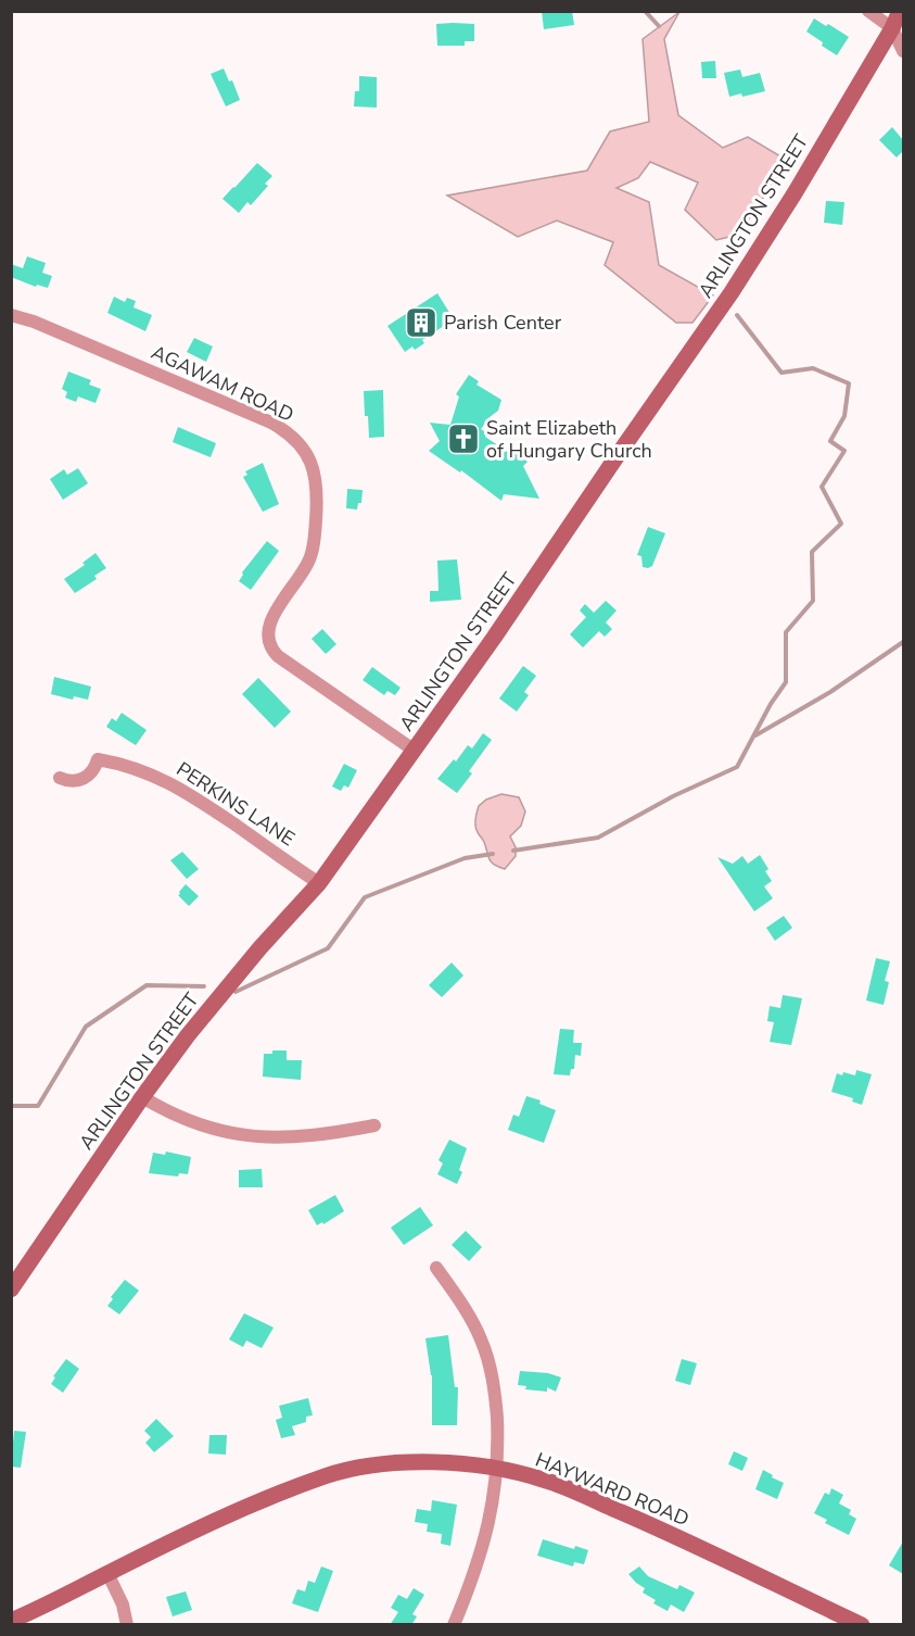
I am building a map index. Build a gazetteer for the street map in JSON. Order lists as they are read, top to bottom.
{
  "streets": {
    "street": [
      "ARLINGTON STREET",
      "AGAWAM ROAD",
      "PERKINS LANE",
      "HAYWARD ROAD"
    ]
  },
  "crossings": [
    ["ARLINGTON STREET", "AGAWAM ROAD"],
    ["ARLINGTON STREET", "PERKINS LANE"]
  ],
  "places": {
    "building": ["Parish Center"],
    "church": ["Saint Elizabeth of Hungary Church"]
  }
}
